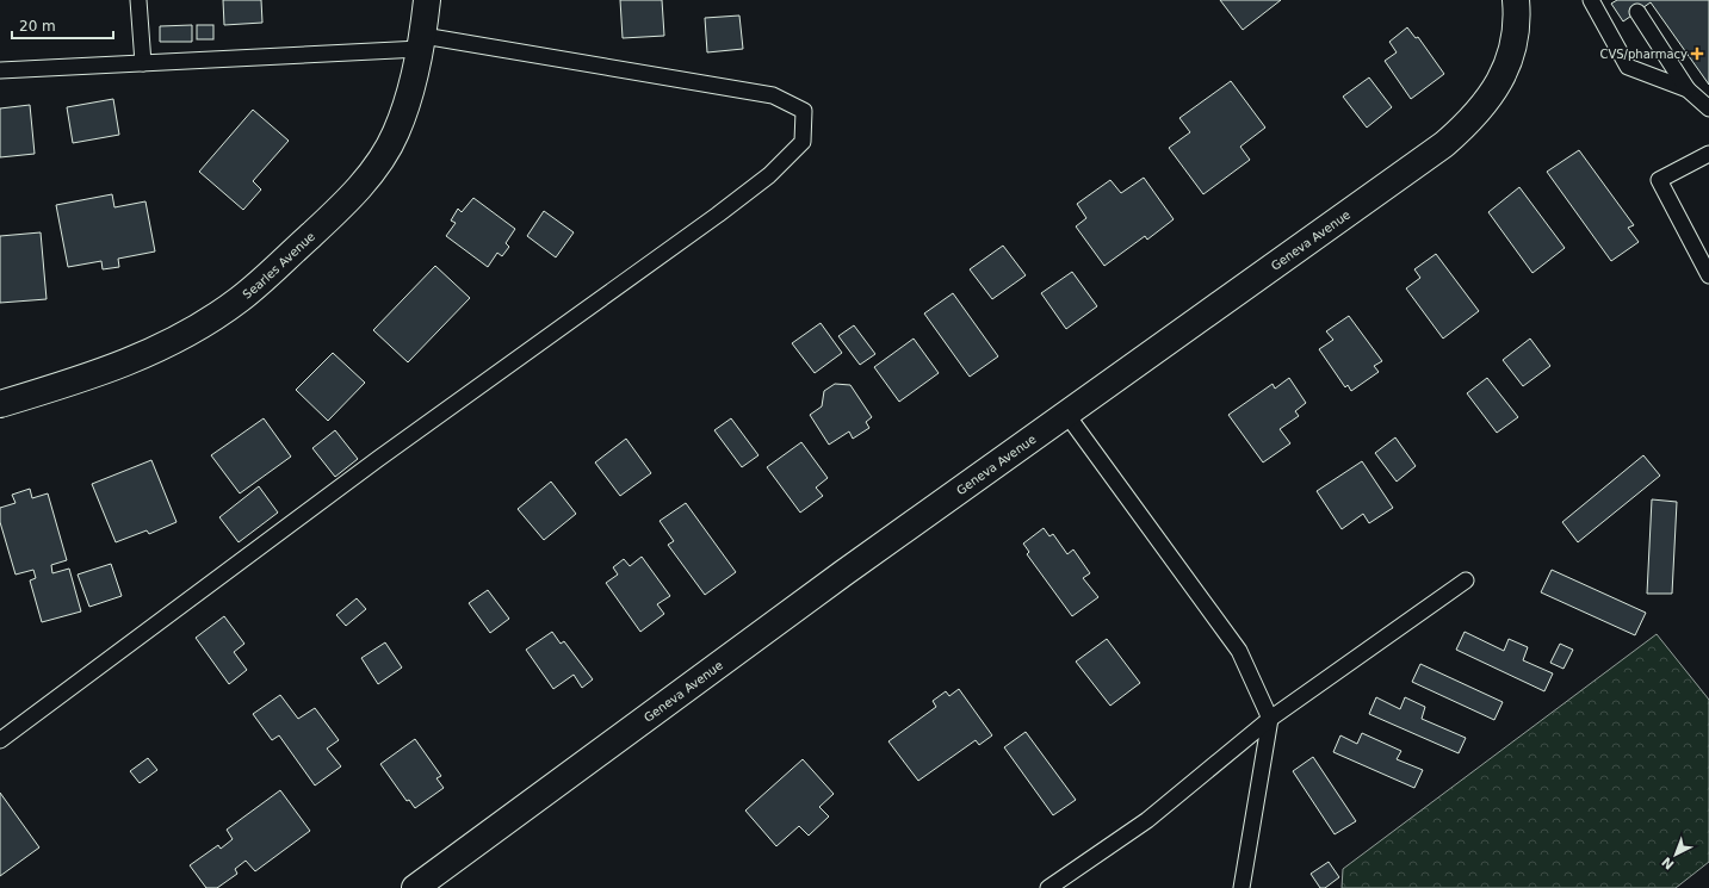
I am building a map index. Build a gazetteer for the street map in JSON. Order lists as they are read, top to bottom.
{
  "streets": {
    "street": ["Geneva Avenue", "Searles Avenue"]
  },
  "places": {
    "health": ["CVS/pharmacy"]
  },
  "scale_bar": "20 m",
  "north": "bottom left"
}
